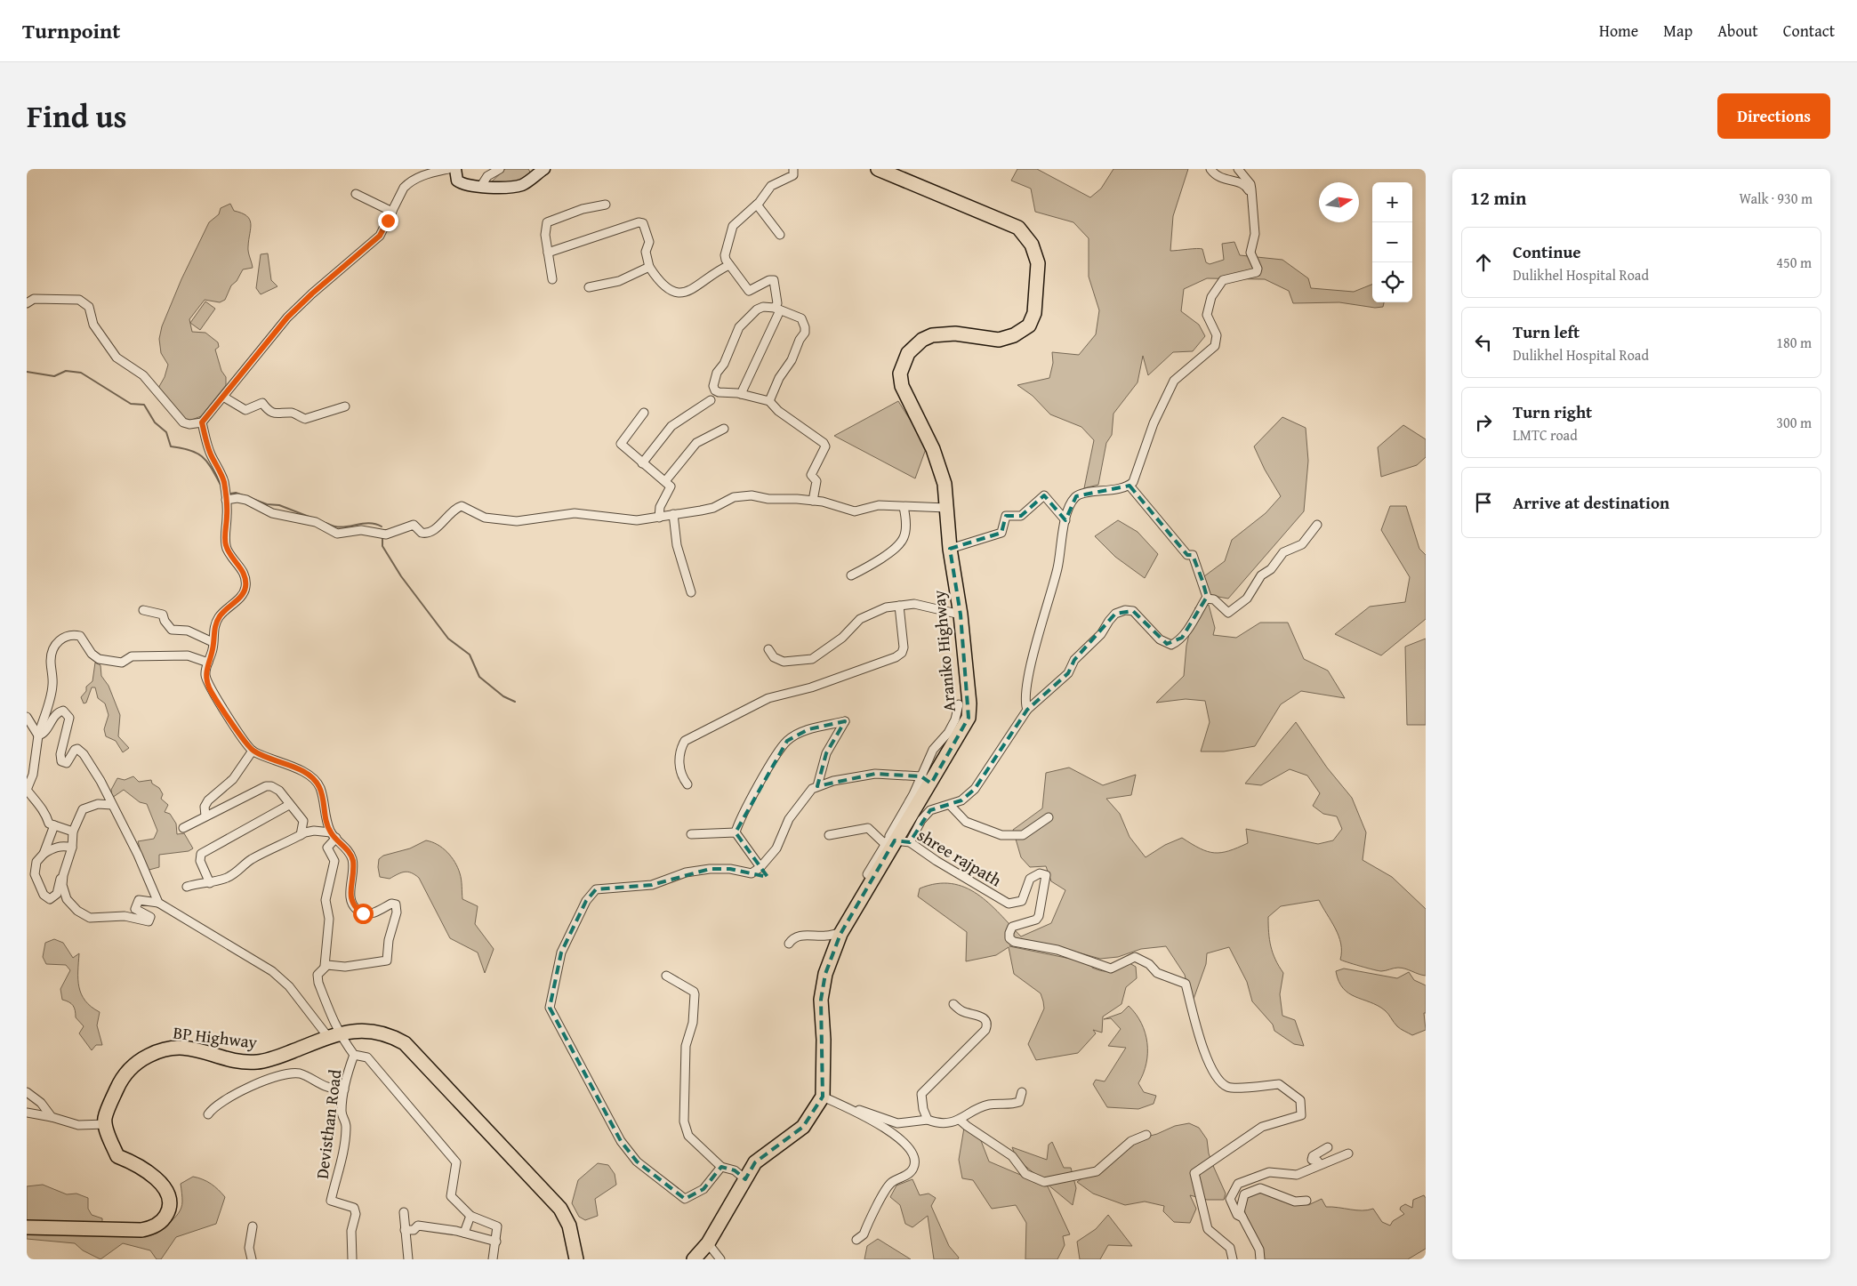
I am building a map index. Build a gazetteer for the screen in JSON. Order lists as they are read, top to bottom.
{
  "streets": {
    "highway": ["Araniko Highway", "BP Highway"],
    "street": ["shree rajpath", "Devisthan Road"]
  },
  "crossings": [
    ["Araniko Highway", "shree rajpath"]
  ],
  "north": "right",
  "page": {
    "header": "Turnpoint",
    "nav": [
      "Home",
      "Map",
      "About",
      "Contact"
    ],
    "title": "Find us",
    "buttons": "Directions",
    "heading": ["12 min", "Walk · 930 m"],
    "map_buttons": ["+", "−"],
    "list": [
      ["Continue", "Dulikhel Hospital Road", "450 m"],
      ["Turn left", "Dulikhel Hospital Road", "180 m"],
      ["Turn right", "LMTC road", "300 m"],
      "Arrive at destination"
    ]
  }
}
